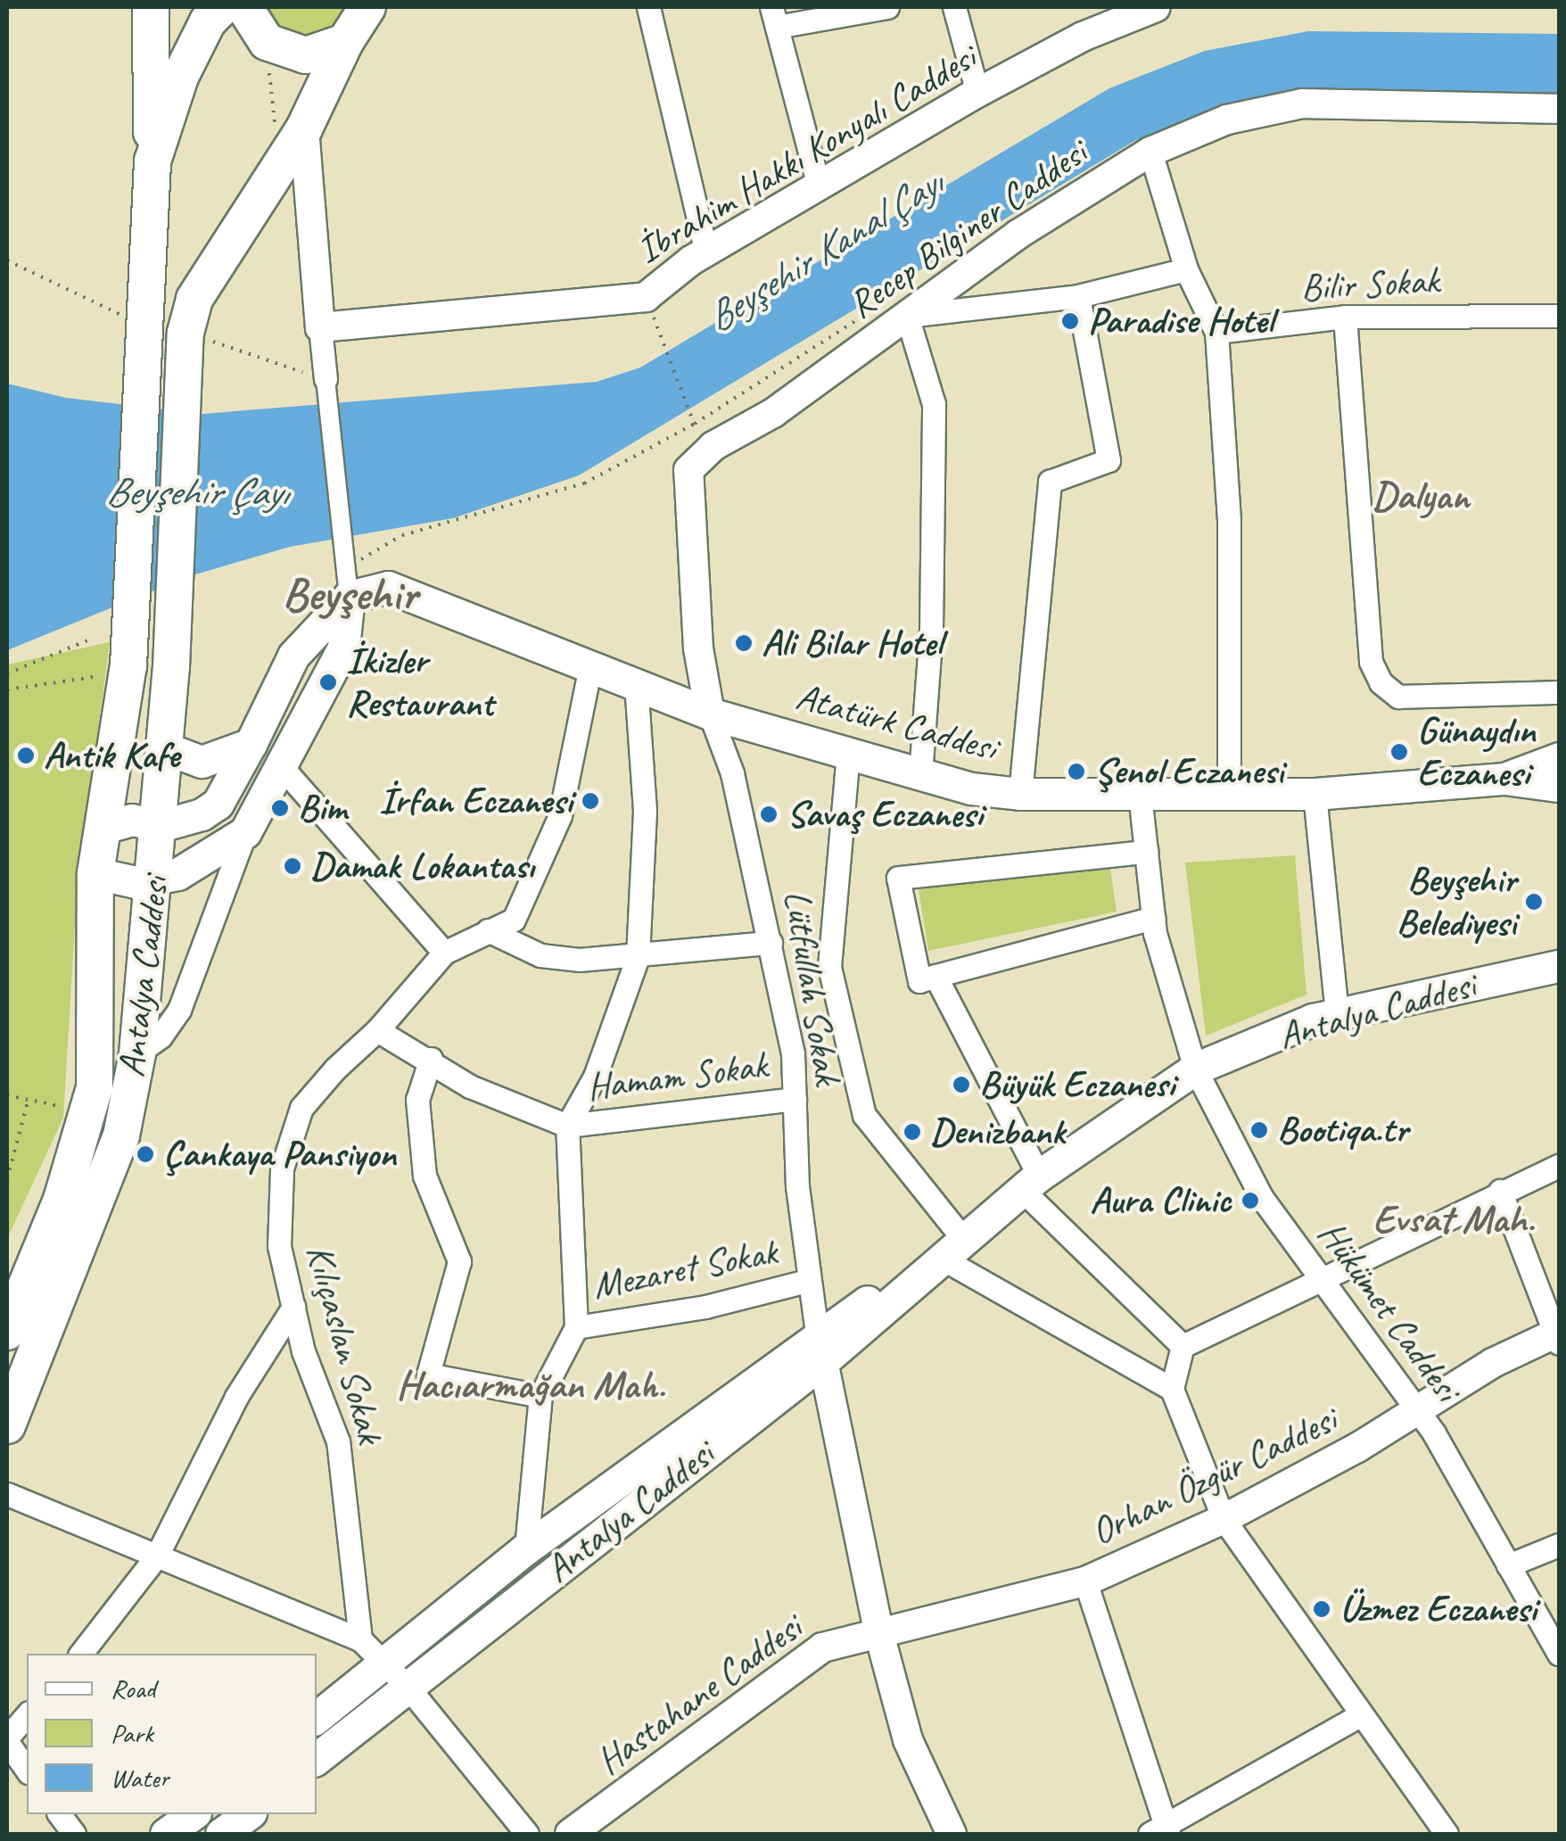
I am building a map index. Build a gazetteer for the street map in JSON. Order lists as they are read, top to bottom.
{
  "streets": {
    "main road": ["Atatürk Caddesi", "Antalya Caddesi"],
    "street": [
      "İbrahim Hakkı Konyalı Caddesi",
      "Recep Bilginer Caddesi",
      "Bilir Sokak",
      "Lütfullah Sokak",
      "Hamam Sokak",
      "Mezaret Sokak",
      "Hükümet Caddesi",
      "Kılıçaslan Sokak",
      "Orhan Özgür Caddesi",
      "Hastahane Caddesi"
    ]
  },
  "crossings": [
    ["Recep Bilginer Caddesi", "Atatürk Caddesi"],
    ["Recep Bilginer Caddesi", "Lütfullah Sokak"],
    ["Atatürk Caddesi", "Lütfullah Sokak"],
    ["Atatürk Caddesi", "Hükümet Caddesi"],
    ["Atatürk Caddesi", "Kılıçaslan Sokak"],
    ["Antalya Caddesi", "Lütfullah Sokak"],
    ["Antalya Caddesi", "Hükümet Caddesi"],
    ["Lütfullah Sokak", "Hamam Sokak"],
    ["Lütfullah Sokak", "Mezaret Sokak"],
    ["Hamam Sokak", "Kılıçaslan Sokak"],
    ["Hükümet Caddesi", "Orhan Özgür Caddesi"],
    ["Orhan Özgür Caddesi", "Hastahane Caddesi"]
  ],
  "districts": [
    "Dalyan",
    "Beyşehir",
    "Evsat Mah.",
    "Hacıarmağan Mah."
  ],
  "water": ["Beyşehir Kanal Çayı", "Beyşehir Çayı"],
  "places": [
    "Paradise Hotel",
    "Ali Bilar Hotel",
    "İkizler Restaurant",
    "Günaydın Eczanesi",
    "Antik Kafe",
    "Şenol Eczanesi",
    "İrfan Eczanesi",
    "Bim",
    "Savaş Eczanesi",
    "Damak Lokantası",
    "Beyşehir Belediyesi",
    "Büyük Eczanesi",
    "Bootiqa.tr",
    "Denizbank",
    "Çankaya Pansiyon",
    "Aura Clinic",
    "Üzmez Eczanesi"
  ],
  "legend": ["Road", "Park", "Water"]
}
